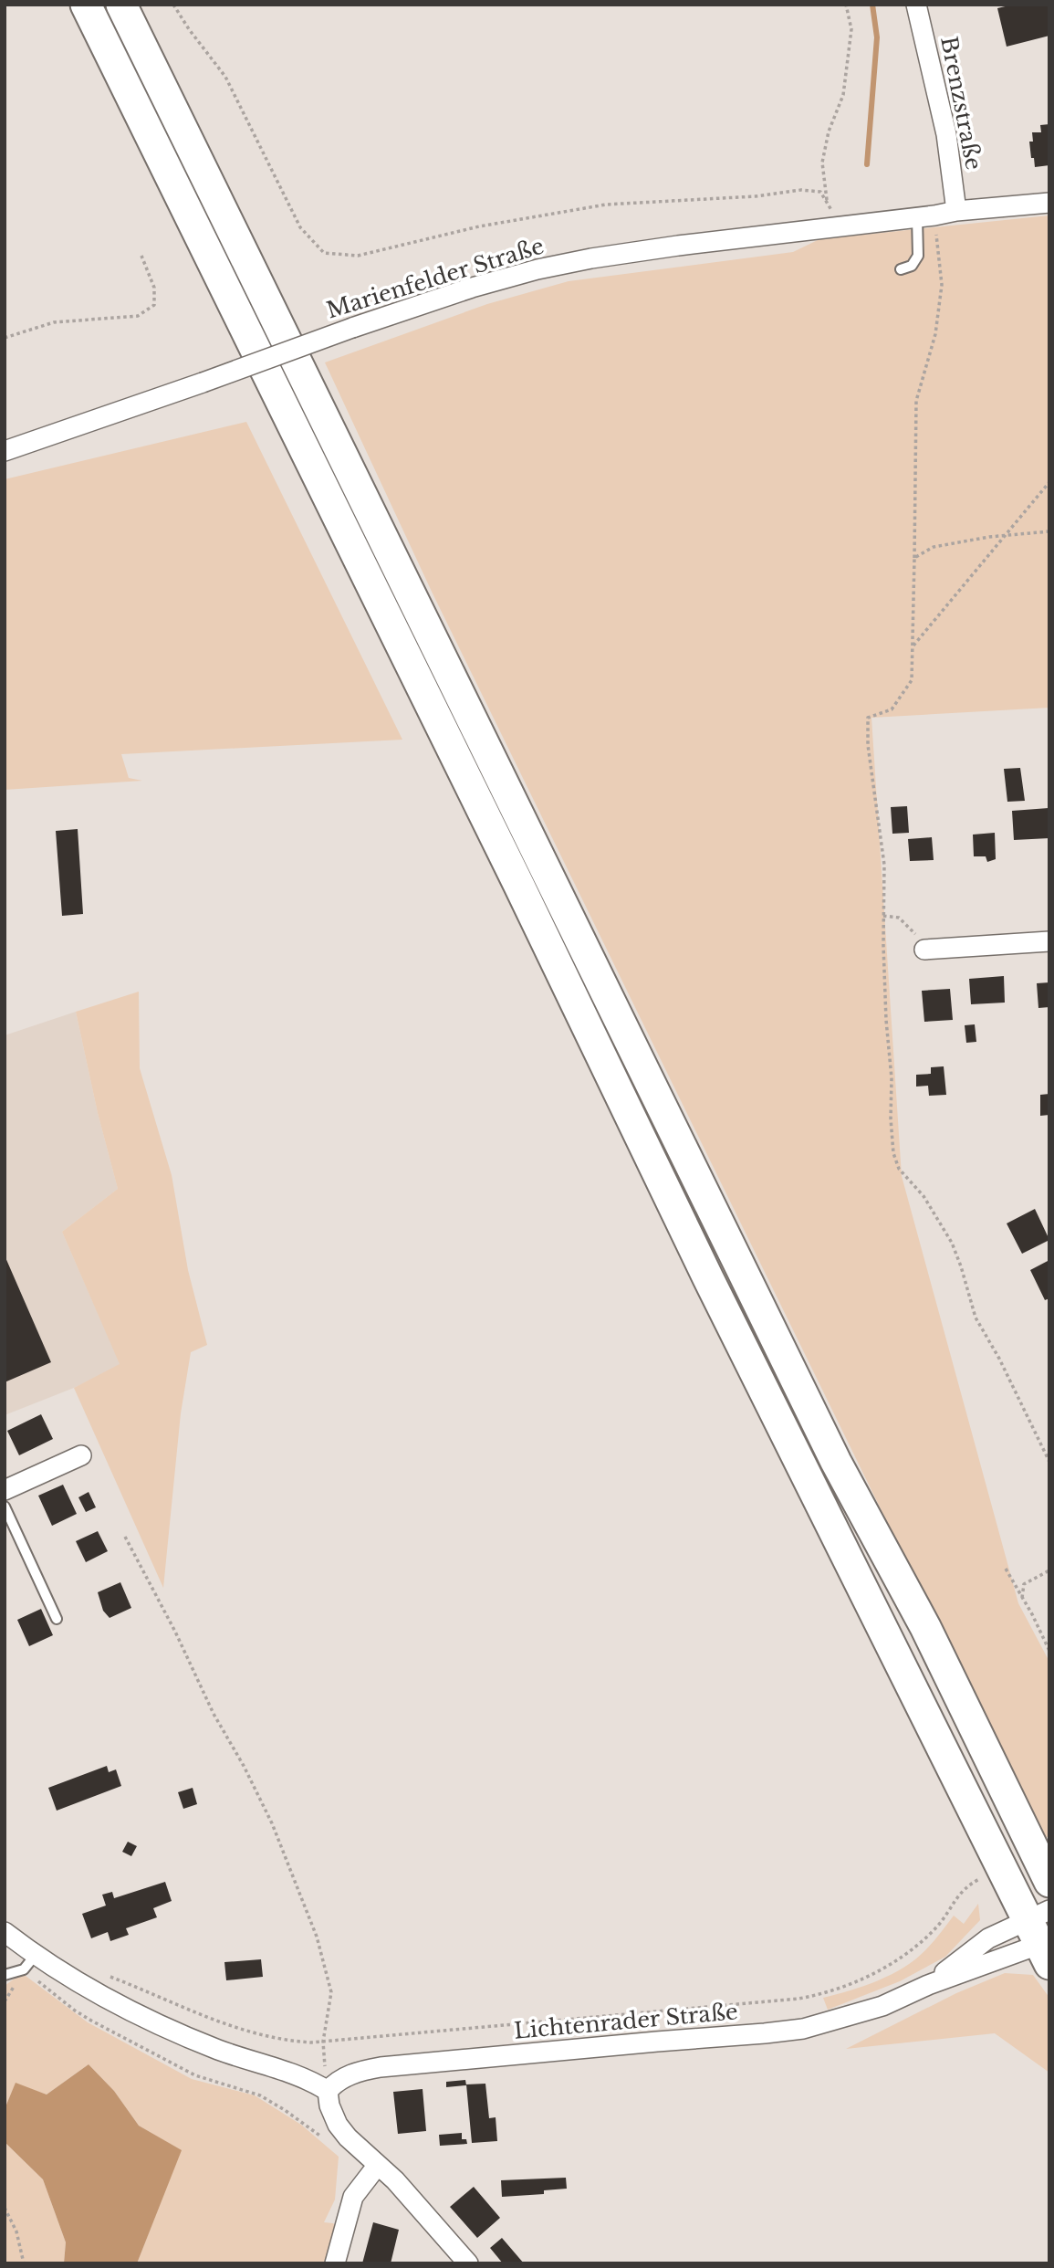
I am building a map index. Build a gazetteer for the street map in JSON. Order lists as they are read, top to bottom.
{
  "streets": {
    "street": ["Brenzstraße", "Marienfelder Straße", "Lichtenrader Straße"]
  },
  "crossings": [
    ["Brenzstraße", "Marienfelder Straße"]
  ]
}
